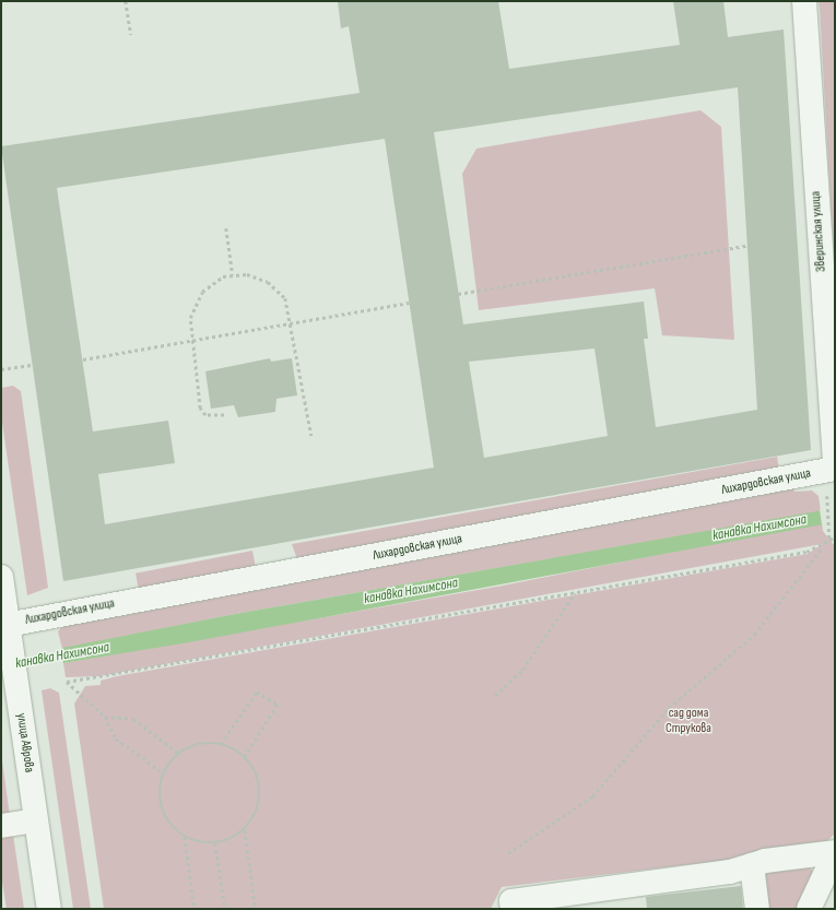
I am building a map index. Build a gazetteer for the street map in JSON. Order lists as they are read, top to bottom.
{
  "streets": {
    "street": ["Зверинская улица", "Лихардовская улица", "улица Аврова"]
  },
  "crossings": [
    ["Лихардовская улица", "улица Аврова"]
  ],
  "water": ["канавка Нахимсона"],
  "parks": ["сад дома Струкова"]
}
